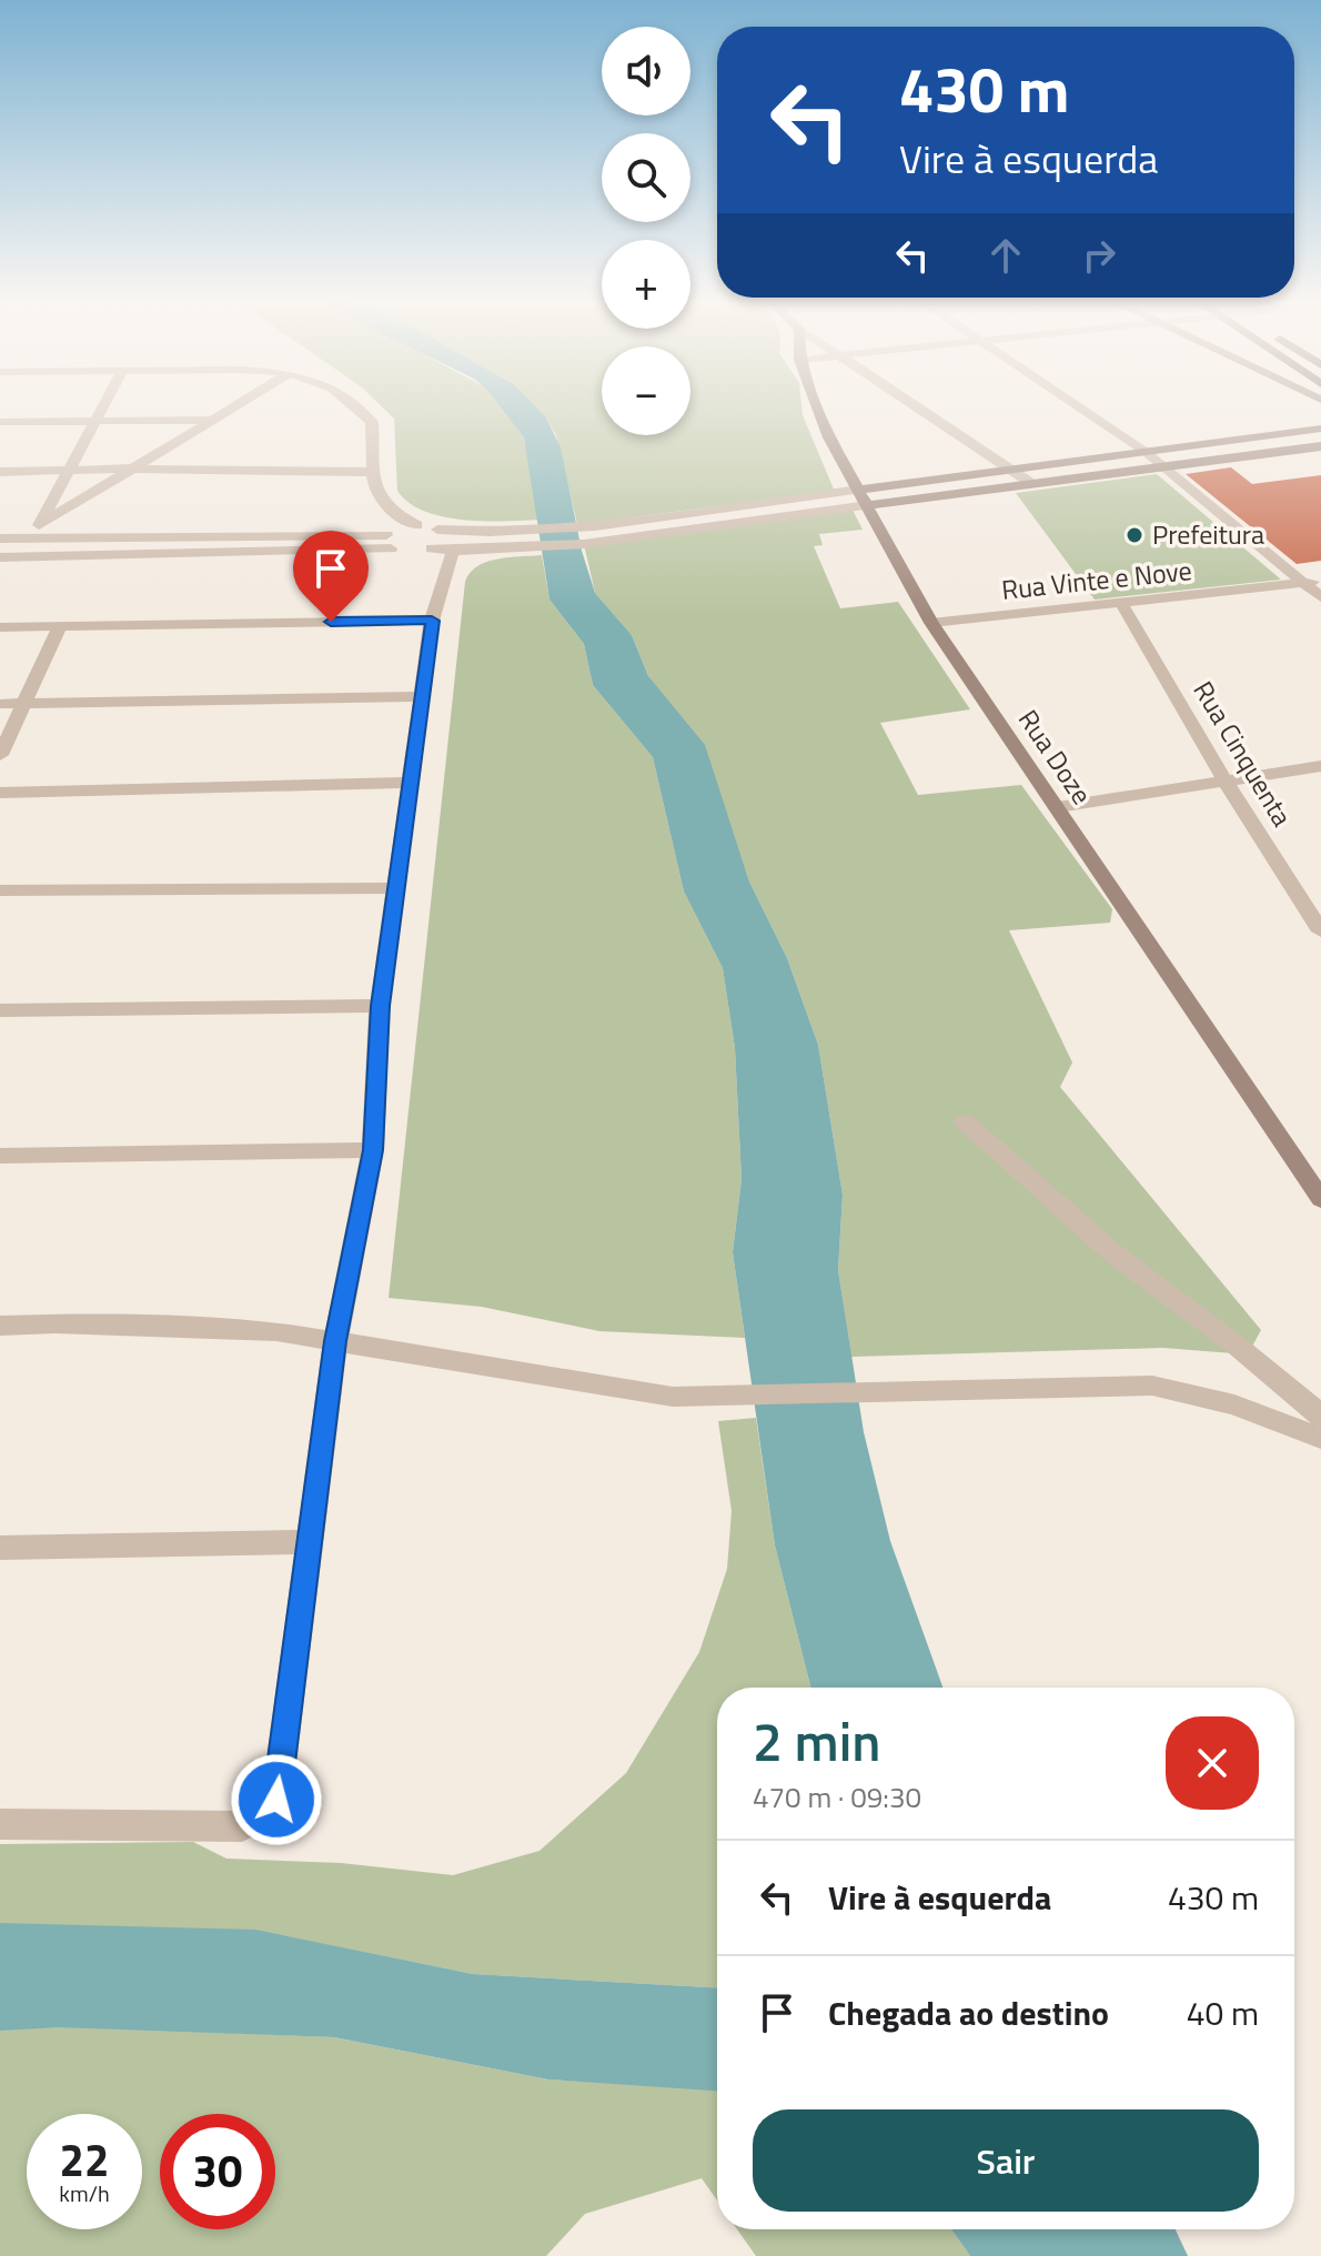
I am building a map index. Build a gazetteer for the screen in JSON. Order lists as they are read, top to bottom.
{
  "streets": {
    "street": ["Rua Vinte e Nove", "Rua Cinquenta", "Rua Doze"]
  },
  "crossings": [
    ["Rua Vinte e Nove", "Rua Cinquenta"],
    ["Rua Vinte e Nove", "Rua Doze"]
  ],
  "places": ["Prefeitura"],
  "page": {
    "map_buttons": ["+", "−"],
    "turn": ["430 m", "Vire à esquerda"],
    "heading": ["2 min", "470 m · 09:30"],
    "list": [
      {
        "name": "Vire à esquerda",
        "value": "430 m"
      },
      {
        "name": "Chegada ao destino",
        "value": "40 m"
      }
    ],
    "buttons": "Sair",
    "speed": "22 km/h",
    "limit": "30"
  }
}
